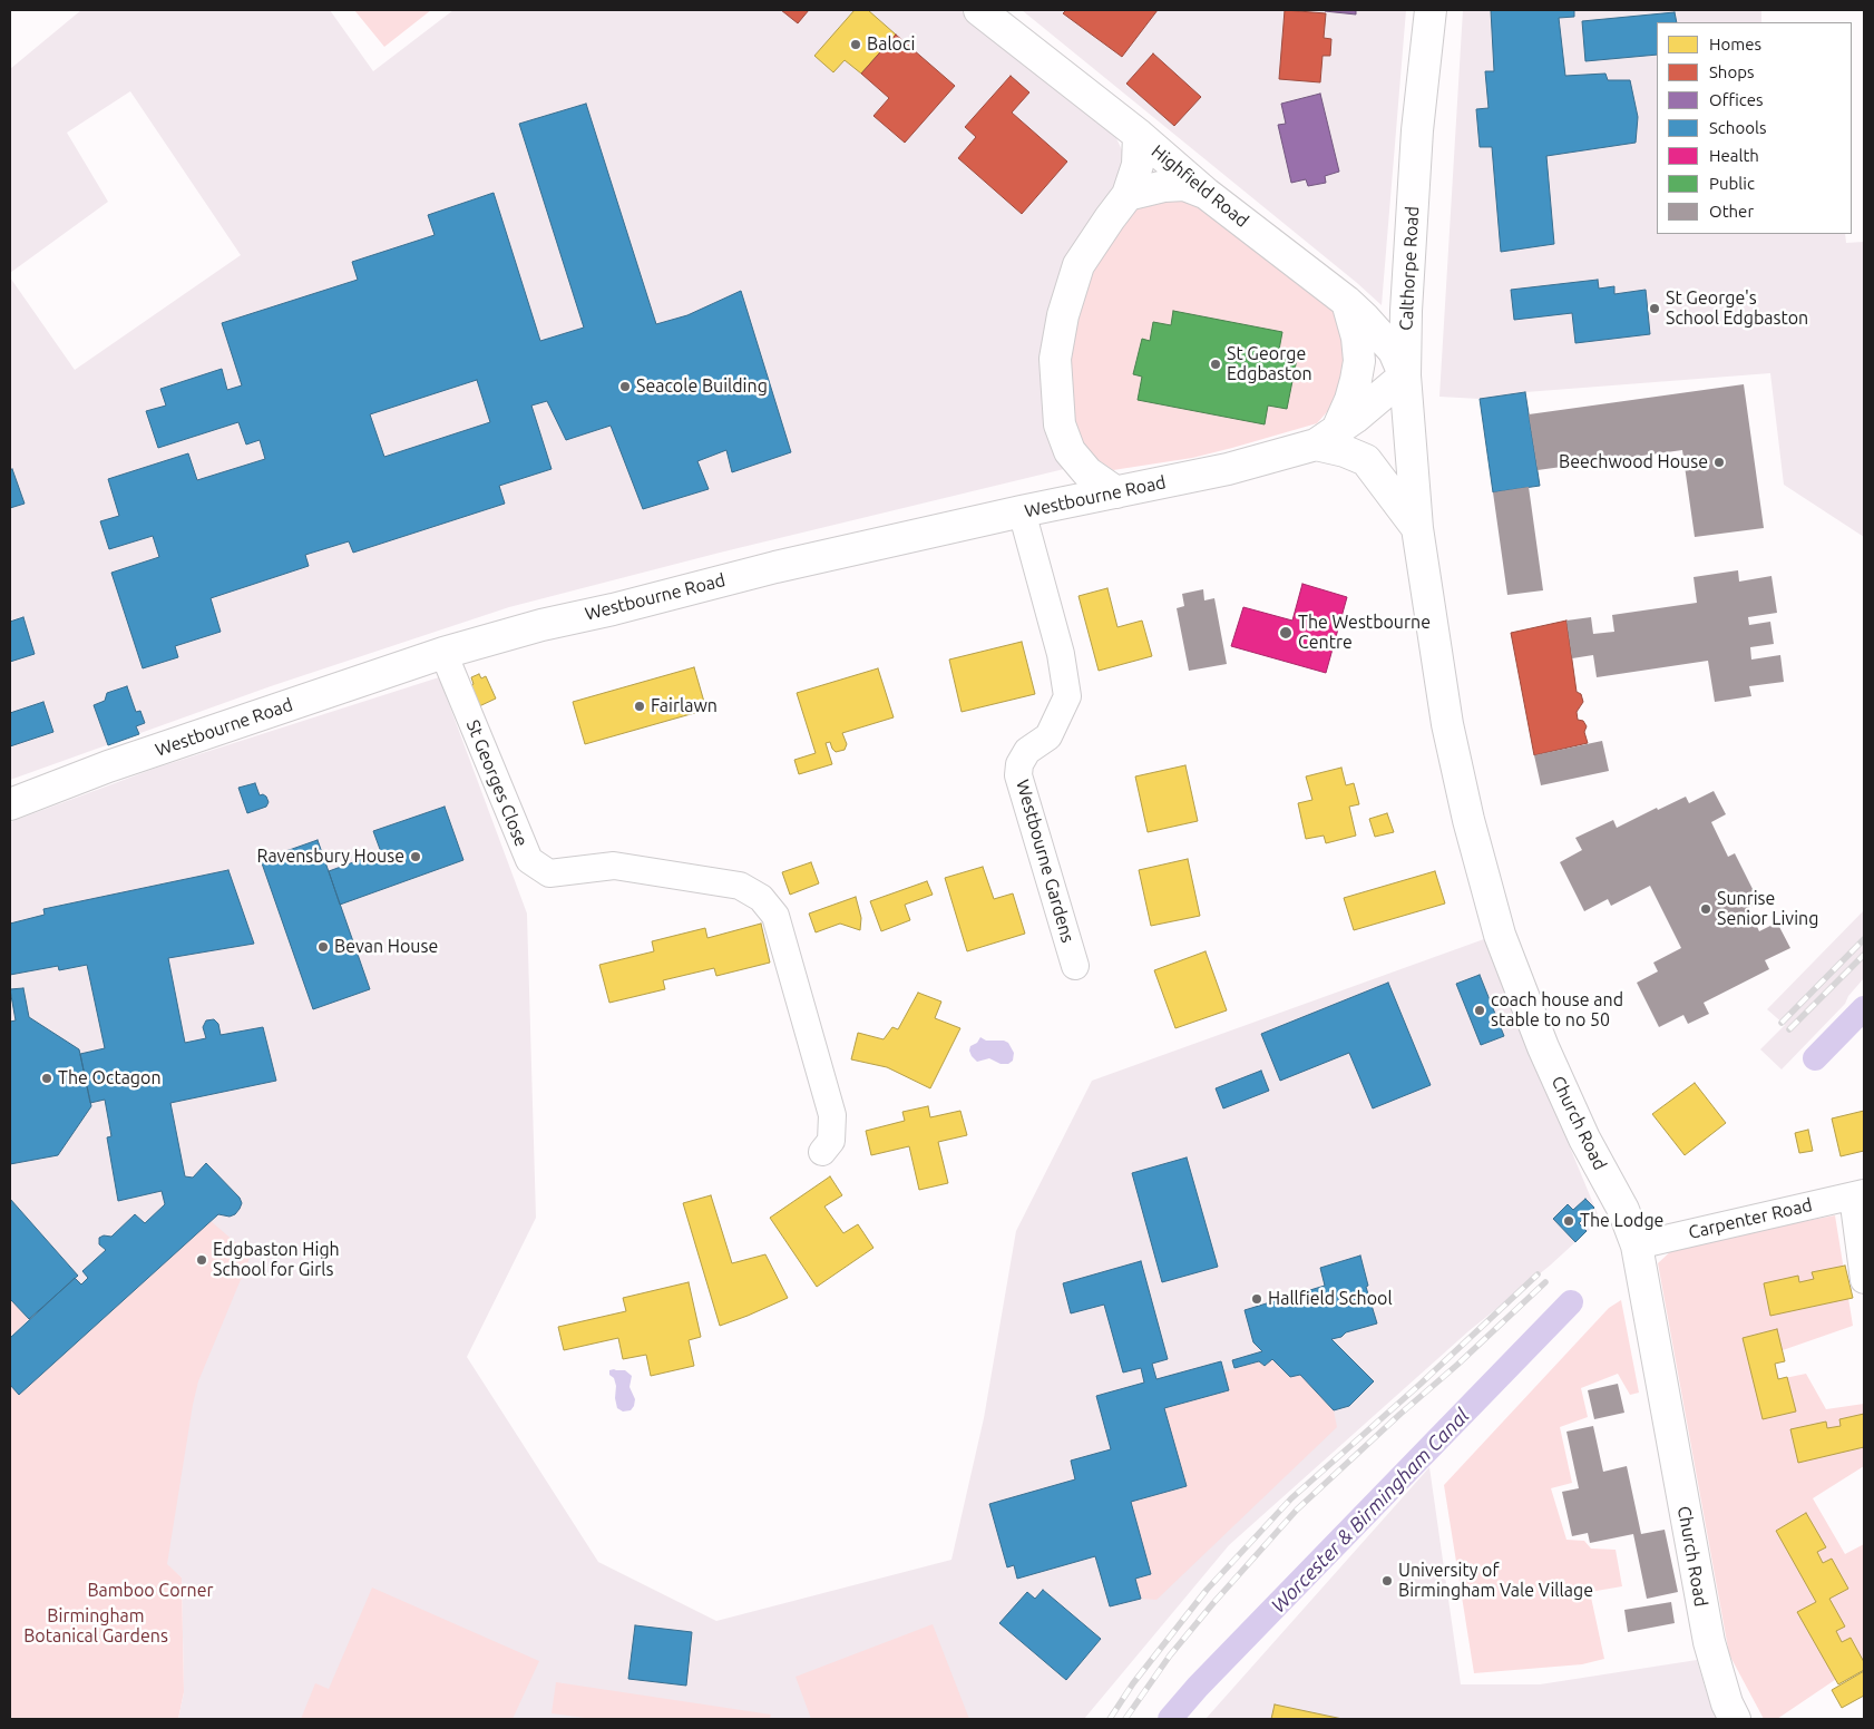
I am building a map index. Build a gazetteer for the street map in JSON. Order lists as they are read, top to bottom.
{
  "streets": {
    "main road": [
      "Highfield Road",
      "Calthorpe Road",
      "Westbourne Road",
      "Church Road"
    ],
    "street": ["St Georges Close", "Westbourne Gardens", "Carpenter Road"]
  },
  "crossings": [
    ["Highfield Road", "Calthorpe Road"],
    ["Calthorpe Road", "Church Road"],
    ["Westbourne Road", "St Georges Close"],
    ["Westbourne Road", "Westbourne Gardens"],
    ["Church Road", "Carpenter Road"]
  ],
  "water": ["Worcester & Birmingham Canal"],
  "parks": ["Bamboo Corner", "Birmingham Botanical Gardens"],
  "places": [
    "Baloci",
    "St George's School Edgbaston",
    "St George Edgbaston",
    "Seacole Building",
    "Beechwood House",
    "The Westbourne Centre",
    "Fairlawn",
    "Ravensbury House",
    "Sunrise Senior Living",
    "Bevan House",
    "coach house and stable to no 50",
    "The Octagon",
    "The Lodge",
    "Edgbaston High School for Girls",
    "Hallfield School",
    "University of Birmingham Vale Village"
  ],
  "legend": [
    "Homes",
    "Shops",
    "Offices",
    "Schools",
    "Health",
    "Public",
    "Other"
  ]
}
